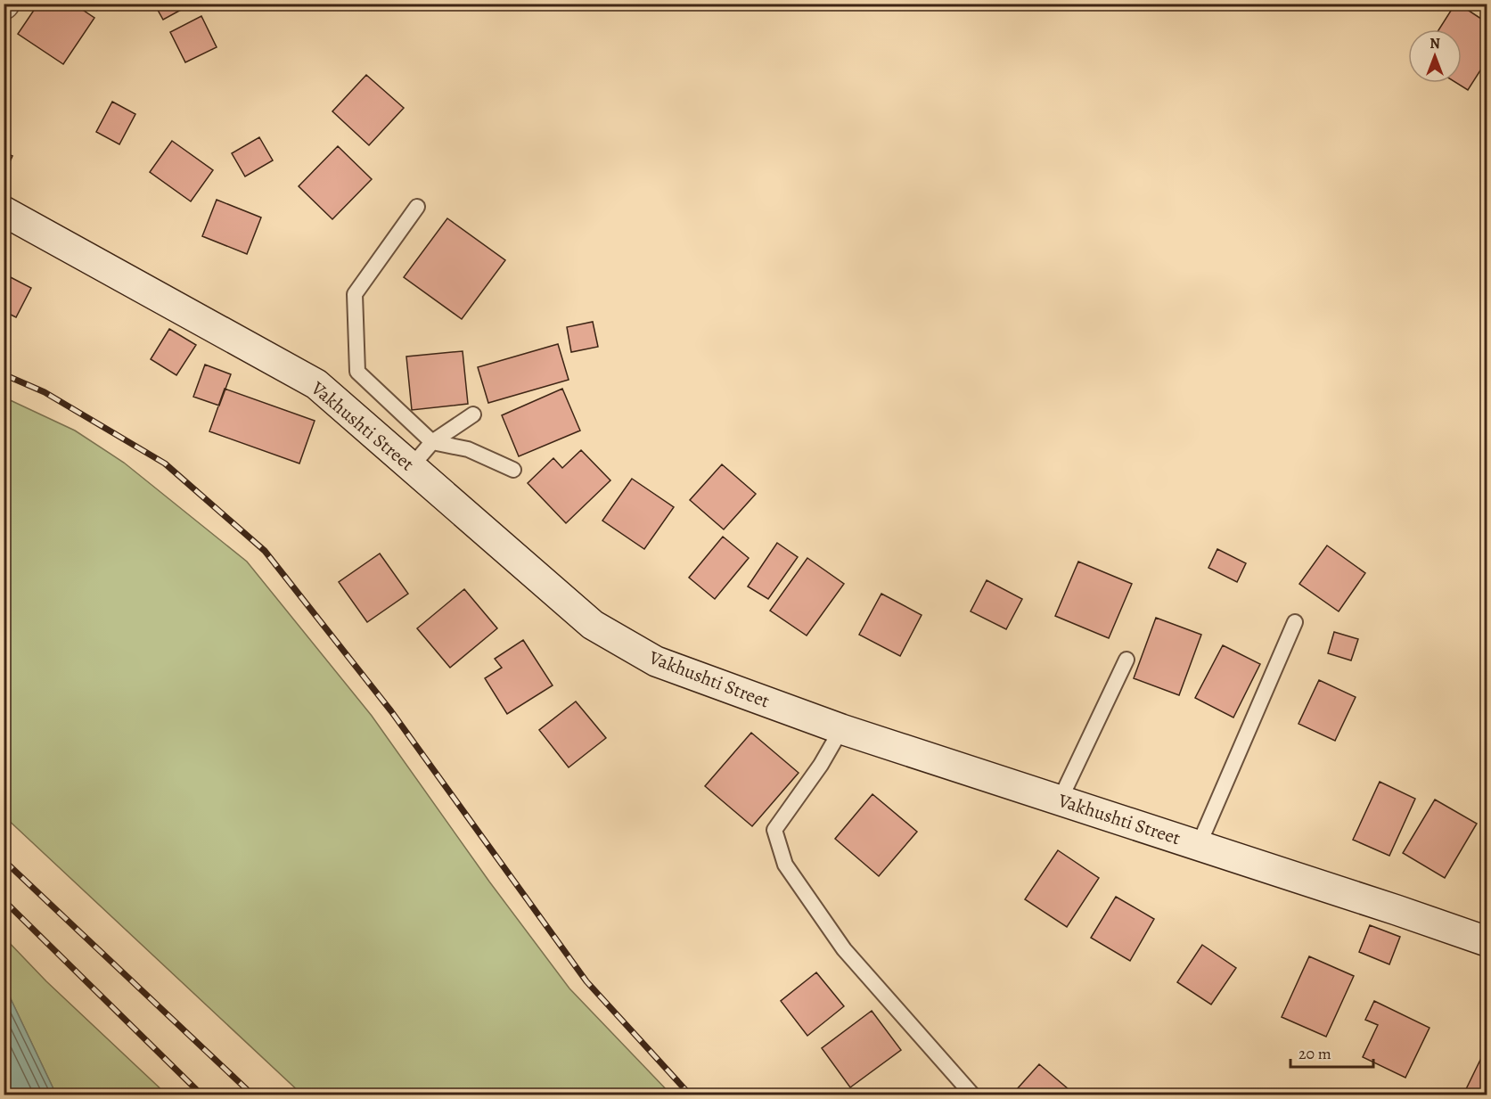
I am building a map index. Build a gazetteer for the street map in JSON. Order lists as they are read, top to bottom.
{
  "streets": {
    "street": ["Vakhushti Street"]
  },
  "scale_bar": "20 m",
  "north": "top"
}
